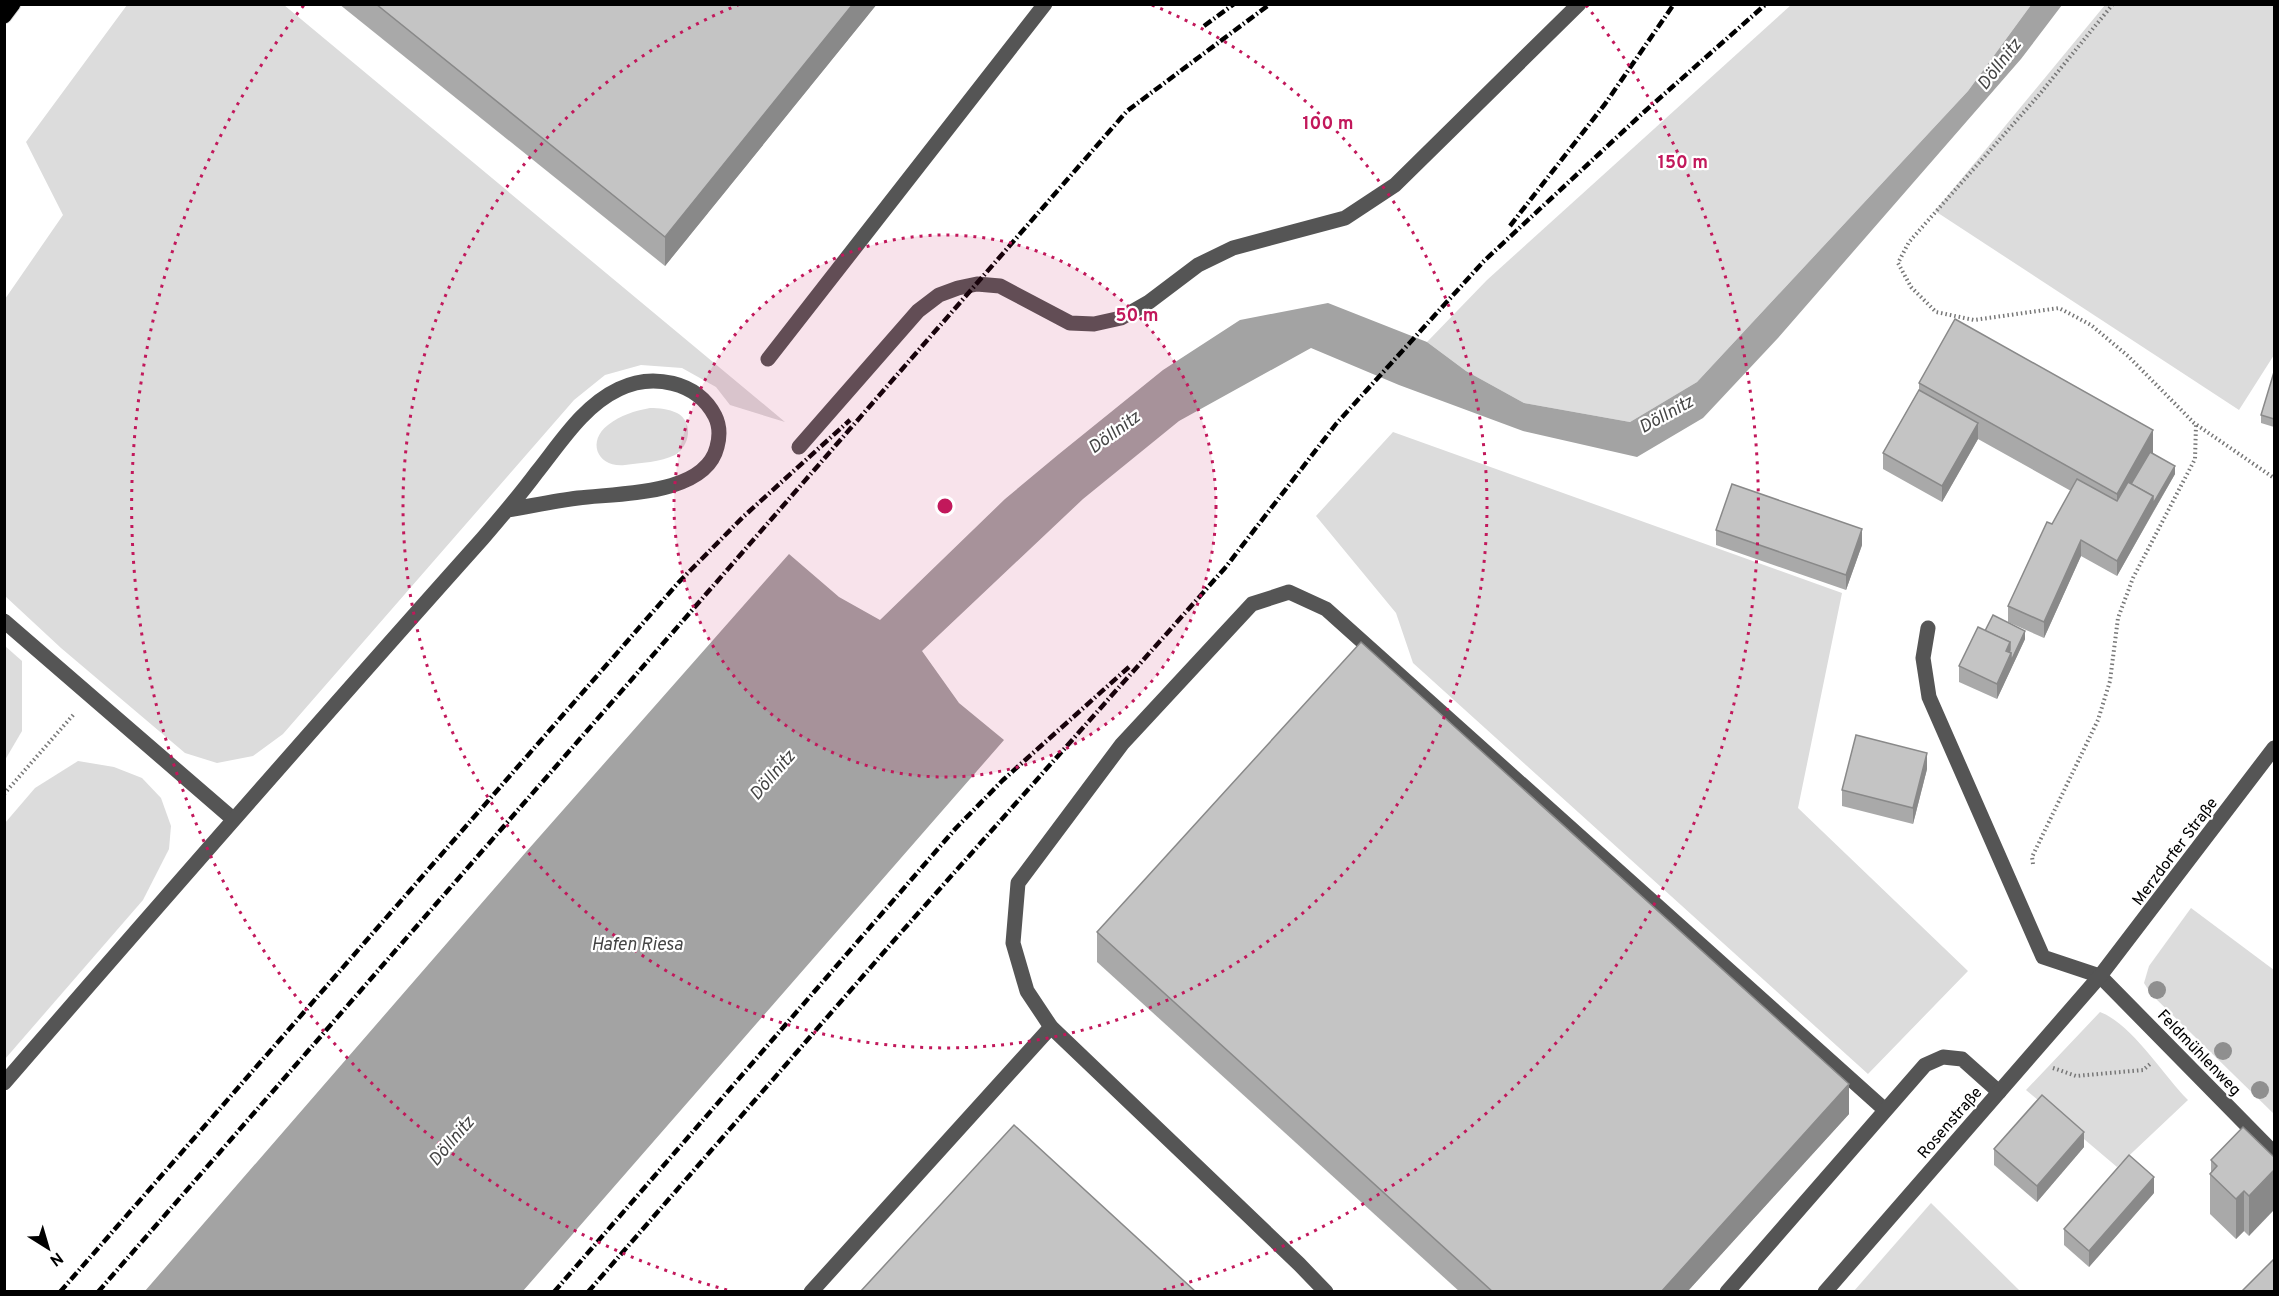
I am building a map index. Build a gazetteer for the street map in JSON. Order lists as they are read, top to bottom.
{
  "streets": {
    "street": ["Merzdorfer Straße", "Feldmühlenweg", "Rosenstraße"]
  },
  "crossings": [
    ["Merzdorfer Straße", "Feldmühlenweg"],
    ["Merzdorfer Straße", "Rosenstraße"],
    ["Feldmühlenweg", "Rosenstraße"]
  ],
  "water": ["Döllnitz", "Hafen Riesa"],
  "north": "bottom right",
  "rings": ["100 m", "150 m", "50 m"]
}
